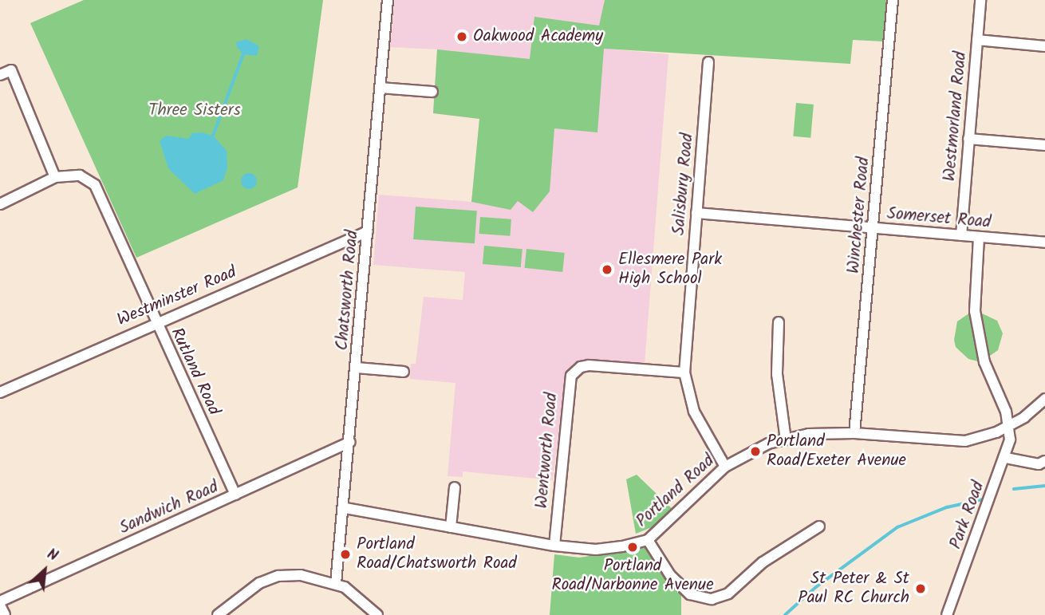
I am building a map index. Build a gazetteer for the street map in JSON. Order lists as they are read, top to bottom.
{
  "streets": {
    "street": [
      "Westmorland Road",
      "Salisbury Road",
      "Winchester Road",
      "Somerset Road",
      "Chatsworth Road",
      "Westminster Road",
      "Rutland Road",
      "Wentworth Road",
      "Portland Road",
      "Sandwich Road",
      "Park Road"
    ]
  },
  "crossings": [
    ["Westmorland Road", "Somerset Road"],
    ["Salisbury Road", "Somerset Road"],
    ["Salisbury Road", "Wentworth Road"],
    ["Salisbury Road", "Portland Road"],
    ["Winchester Road", "Somerset Road"],
    ["Winchester Road", "Portland Road"],
    ["Chatsworth Road", "Westminster Road"],
    ["Chatsworth Road", "Portland Road"],
    ["Chatsworth Road", "Sandwich Road"],
    ["Westminster Road", "Rutland Road"],
    ["Rutland Road", "Sandwich Road"],
    ["Wentworth Road", "Portland Road"],
    ["Portland Road", "Park Road"]
  ],
  "parks": ["Three Sisters"],
  "places": [
    "Oakwood Academy",
    "Ellesmere Park High School",
    "Portland Road/Exeter Avenue",
    "Portland Road/Narbonne Avenue",
    "Portland Road/Chatsworth Road",
    "St Peter & St Paul RC Church"
  ],
  "north": "top right"
}
